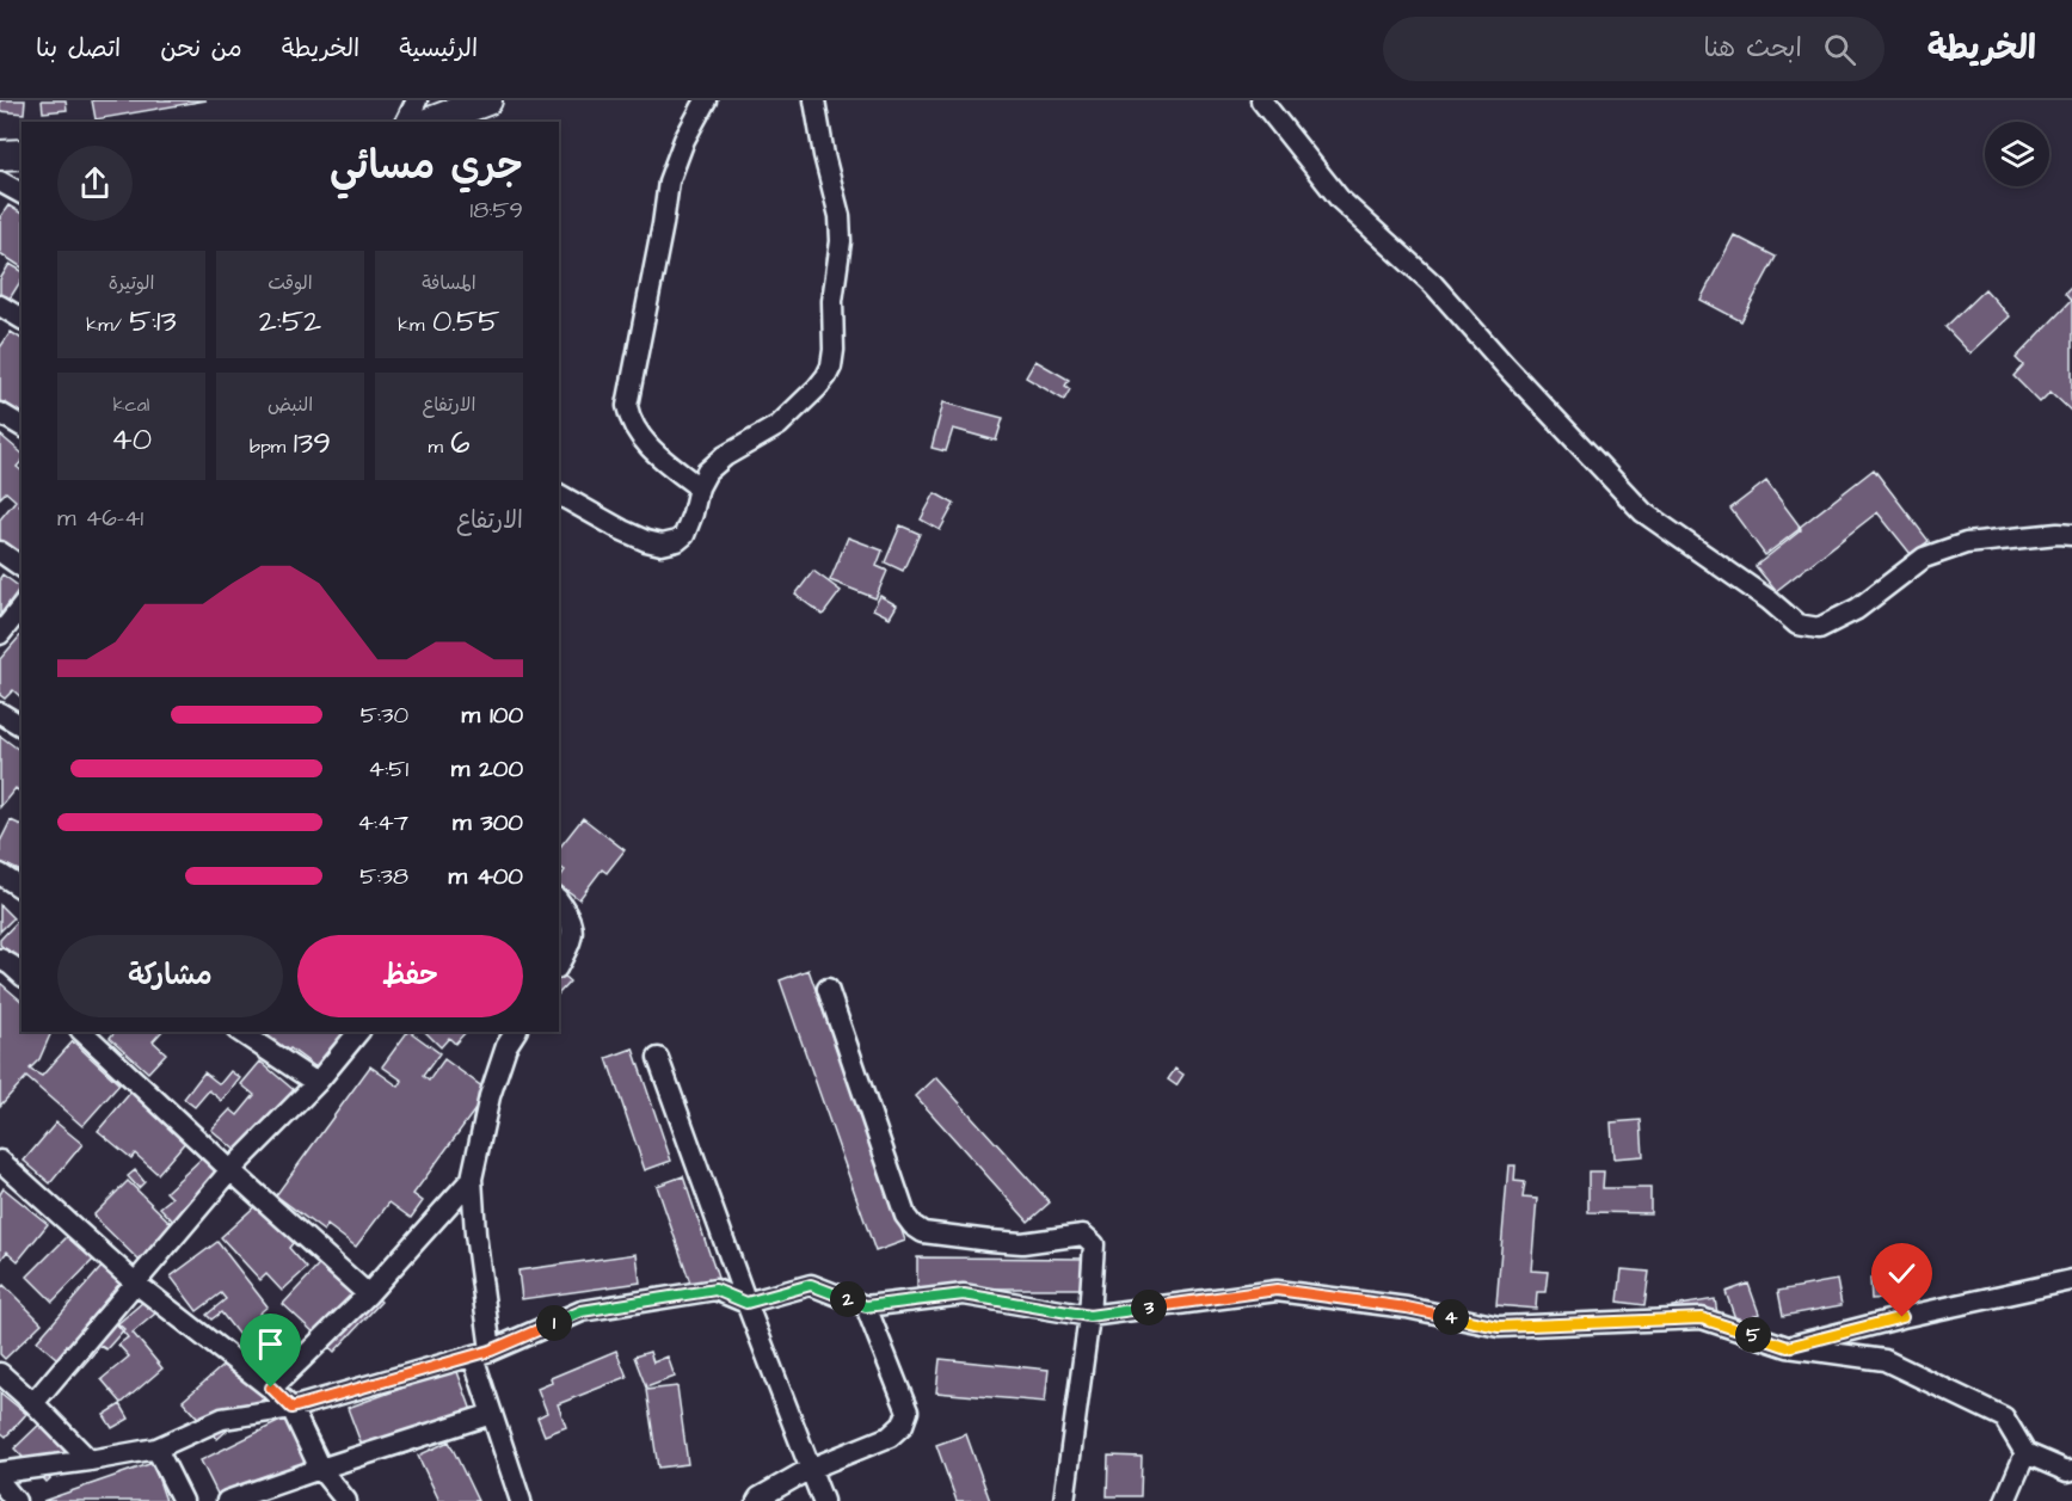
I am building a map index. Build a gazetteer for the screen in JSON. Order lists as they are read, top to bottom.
{
  "page": {
    "header": "الخريطة",
    "search": "ابحث هنا",
    "nav": [
      "الرئيسية",
      "الخريطة",
      "من نحن",
      "اتصل بنا"
    ],
    "heading": ["جري مسائي", "18:59"],
    "stats": [
      ["المسافة", "0.55 km"],
      ["الوقت", "2:52"],
      ["الوتيرة", "5:13 /km"],
      ["الارتفاع", "6 m"],
      ["النبض", "139 bpm"],
      ["kcal", "40"]
    ],
    "chart": ["الارتفاع", "41–46 m"],
    "list": [
      {
        "name": "100 m",
        "note": "5:30"
      },
      {
        "name": "200 m",
        "note": "4:51"
      },
      {
        "name": "300 m",
        "note": "4:47"
      },
      {
        "name": "400 m",
        "note": "5:38"
      }
    ],
    "buttons": ["حفظ", "مشاركة"],
    "pins": [
      "2",
      "3",
      "4",
      "1",
      "5"
    ]
  }
}
